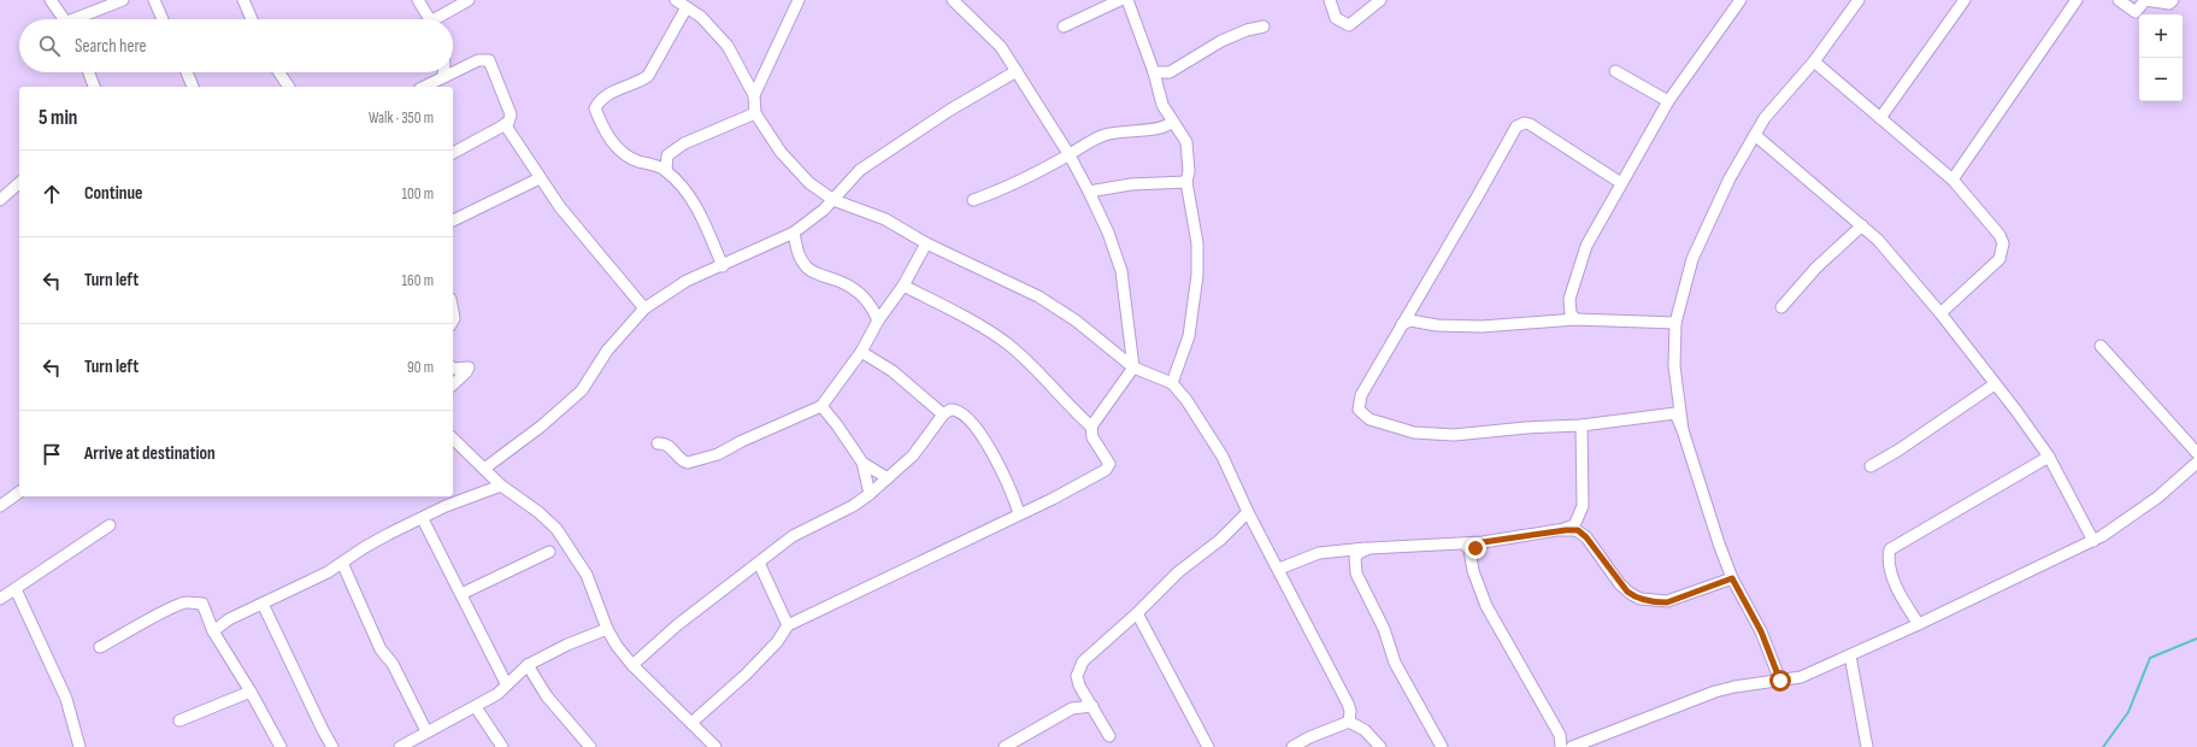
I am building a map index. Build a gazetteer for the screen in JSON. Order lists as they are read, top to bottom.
{
  "page": {
    "map_buttons": ["+", "−"],
    "search": "Search here",
    "heading": ["5 min", "Walk · 350 m"],
    "list": [
      ["Continue", "100 m"],
      ["Turn left", "160 m"],
      ["Turn left", "90 m"],
      "Arrive at destination"
    ]
  }
}
